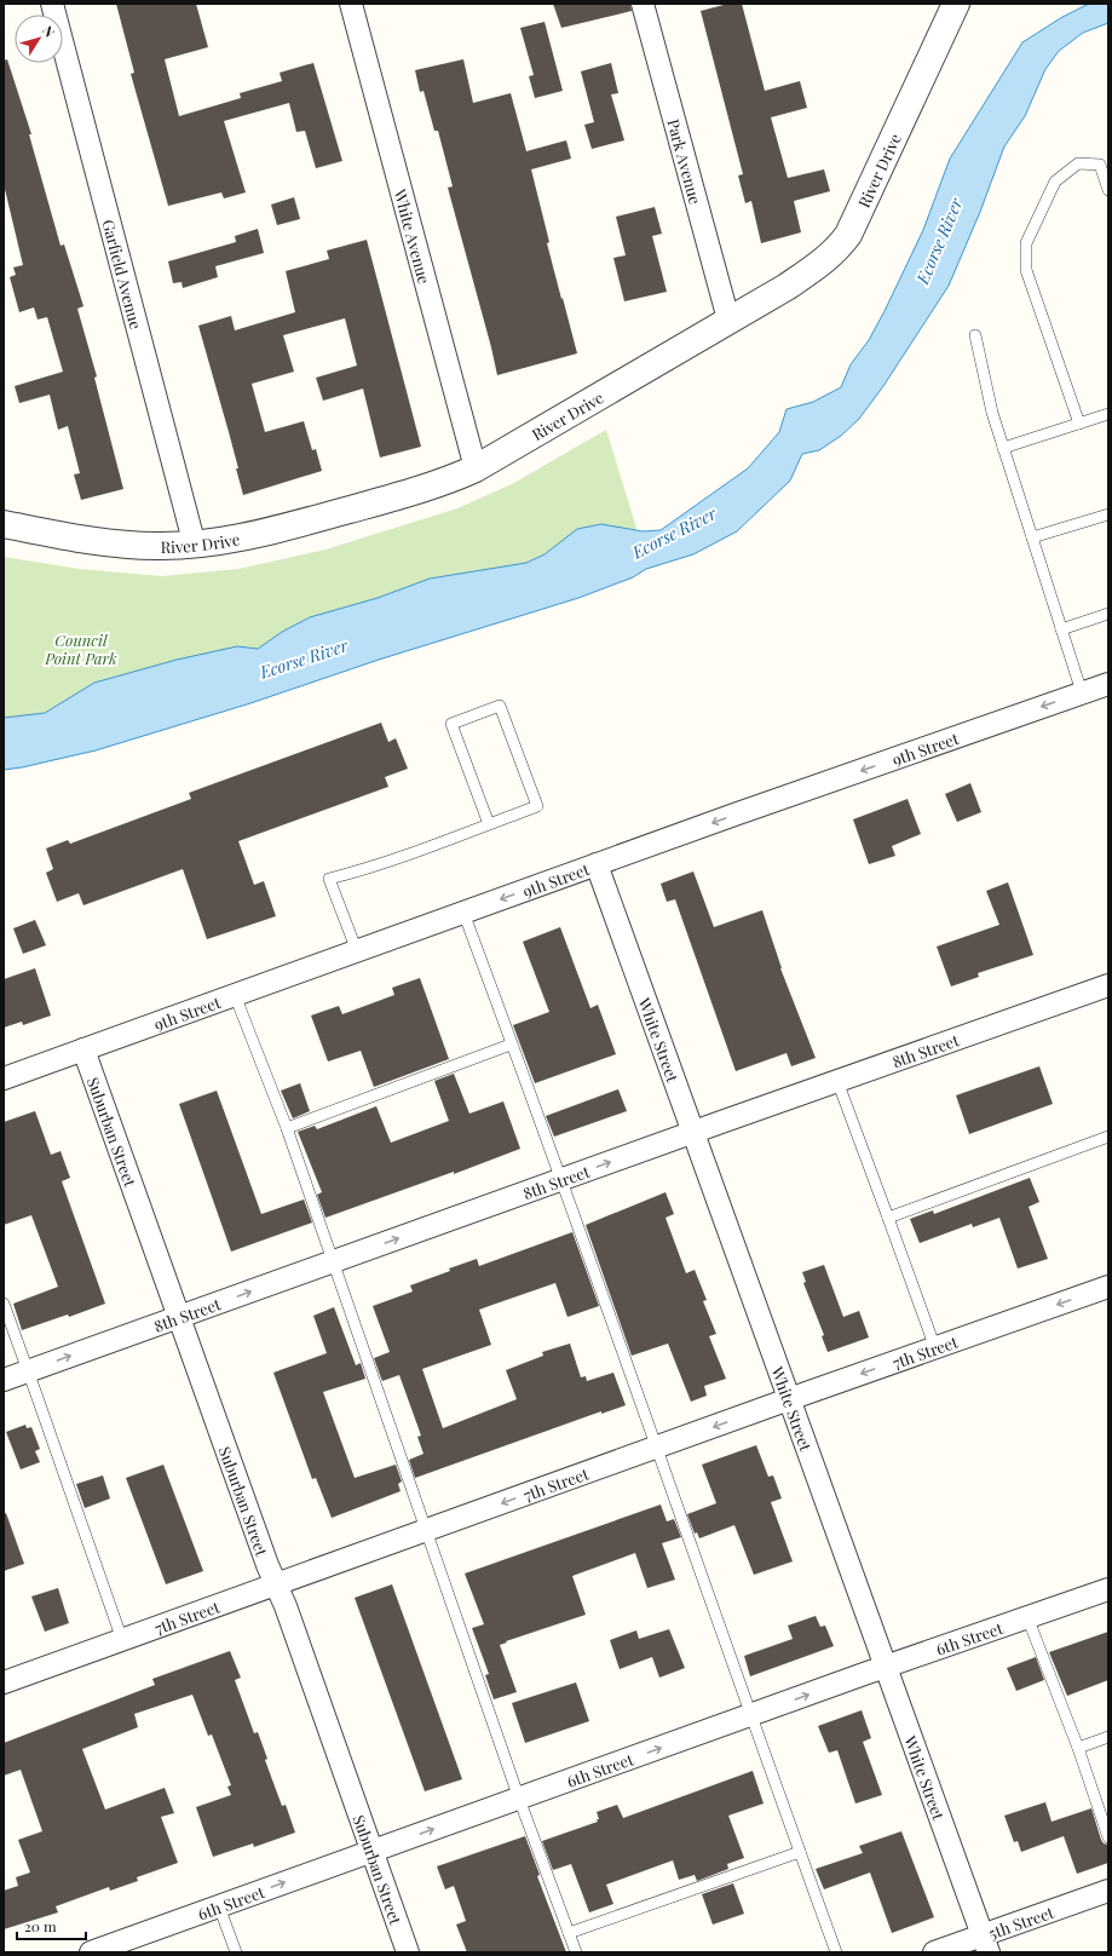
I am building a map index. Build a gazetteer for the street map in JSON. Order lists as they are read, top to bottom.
{
  "streets": {
    "street": [
      "Park Avenue",
      "River Drive",
      "White Avenue",
      "Garfield Avenue",
      "9th Street",
      "White Street",
      "8th Street",
      "Suburban Street",
      "7th Street",
      "6th Street",
      "5th Street"
    ]
  },
  "crossings": [
    ["Park Avenue", "River Drive"],
    ["River Drive", "White Avenue"],
    ["River Drive", "Garfield Avenue"],
    ["9th Street", "White Street"],
    ["9th Street", "Suburban Street"],
    ["White Street", "8th Street"],
    ["White Street", "7th Street"],
    ["White Street", "6th Street"],
    ["White Street", "5th Street"],
    ["8th Street", "Suburban Street"],
    ["Suburban Street", "7th Street"],
    ["Suburban Street", "6th Street"]
  ],
  "one_way": [
    "9th Street",
    "8th Street",
    "7th Street",
    "6th Street"
  ],
  "water": ["Ecorse River"],
  "parks": ["Council Point Park"],
  "scale_bar": "20 m",
  "north": "top right"
}
